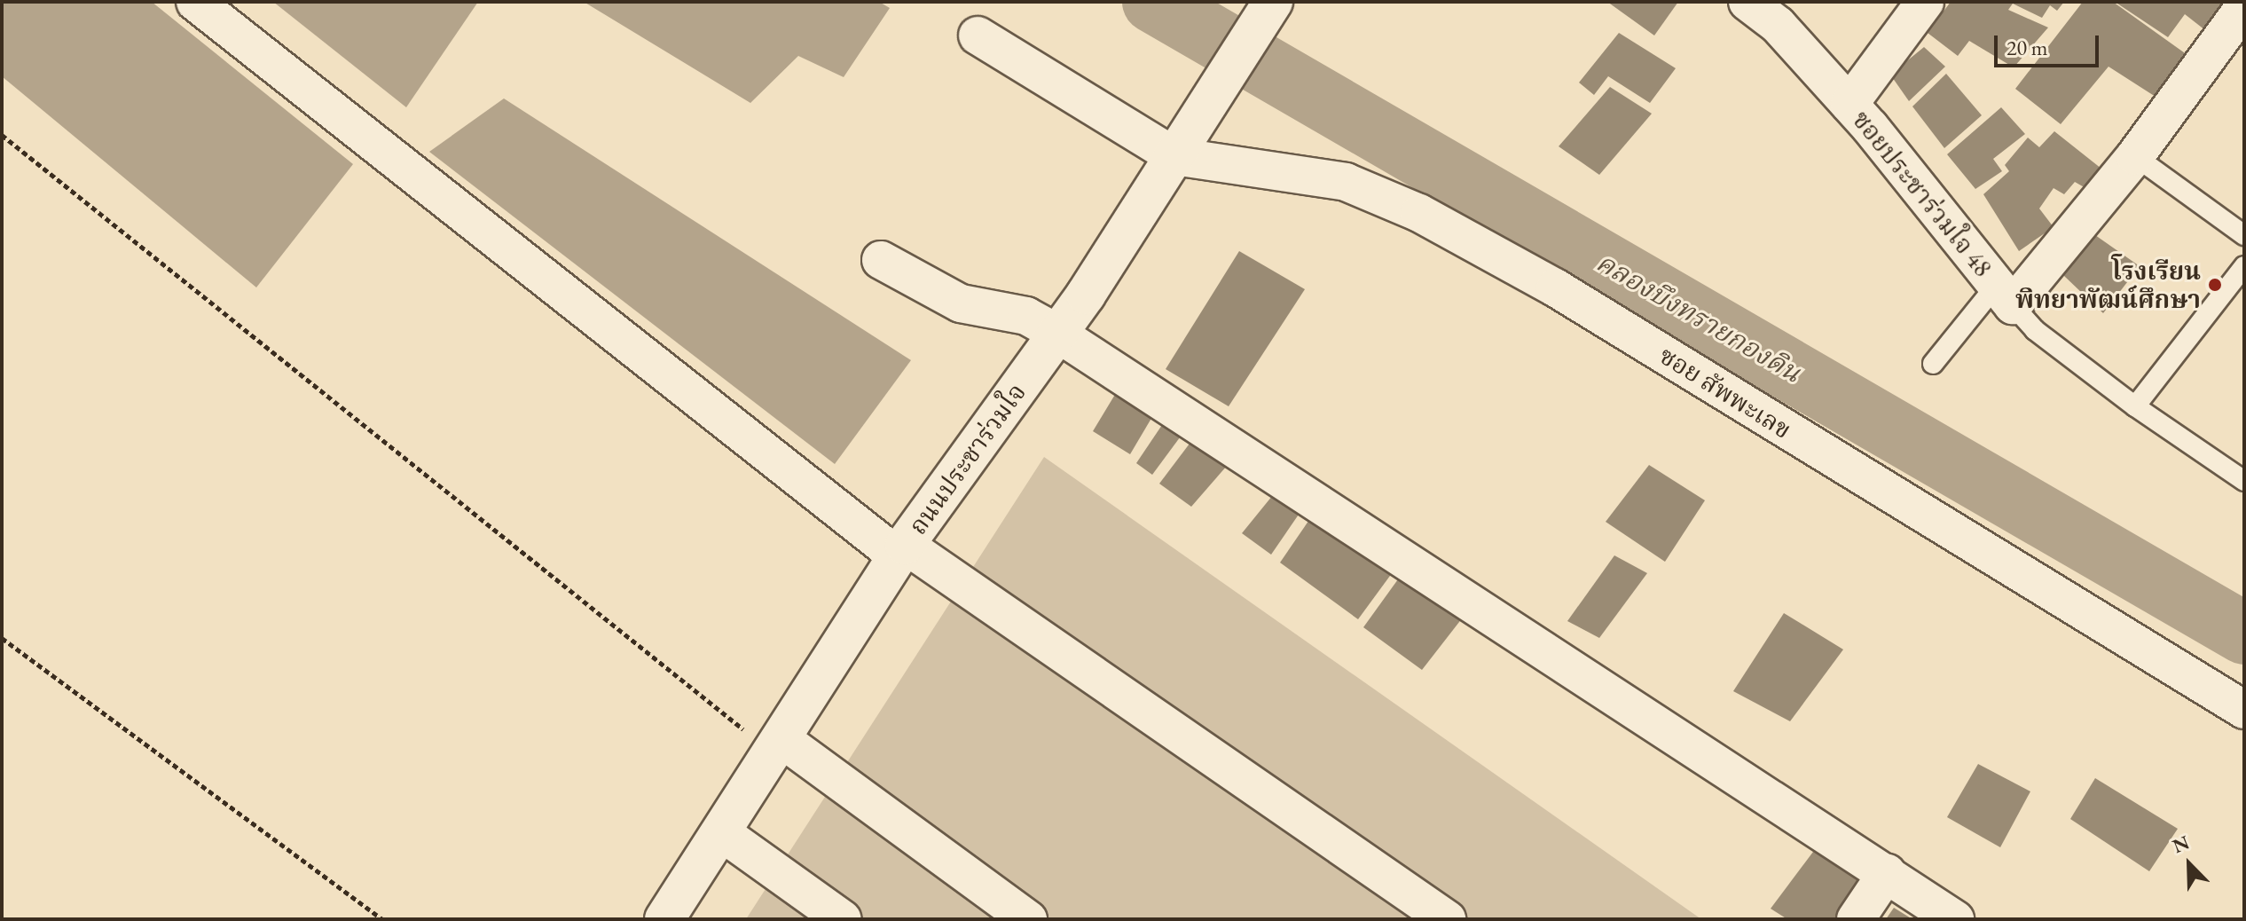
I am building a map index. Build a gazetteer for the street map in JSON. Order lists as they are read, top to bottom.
{
  "streets": {
    "main road": ["ถนนประชาร่วมใจ"],
    "street": ["ซอยประชาร่วมใจ 48", "ซอย สัพพะเลข"]
  },
  "crossings": [
    ["ซอย สัพพะเลข", "ถนนประชาร่วมใจ"]
  ],
  "water": ["คลองบึงทรายกองดิน"],
  "places": ["โรงเรียน พิทยาพัฒน์ศึกษา"],
  "scale_bar": "20 m",
  "north": "top left"
}
